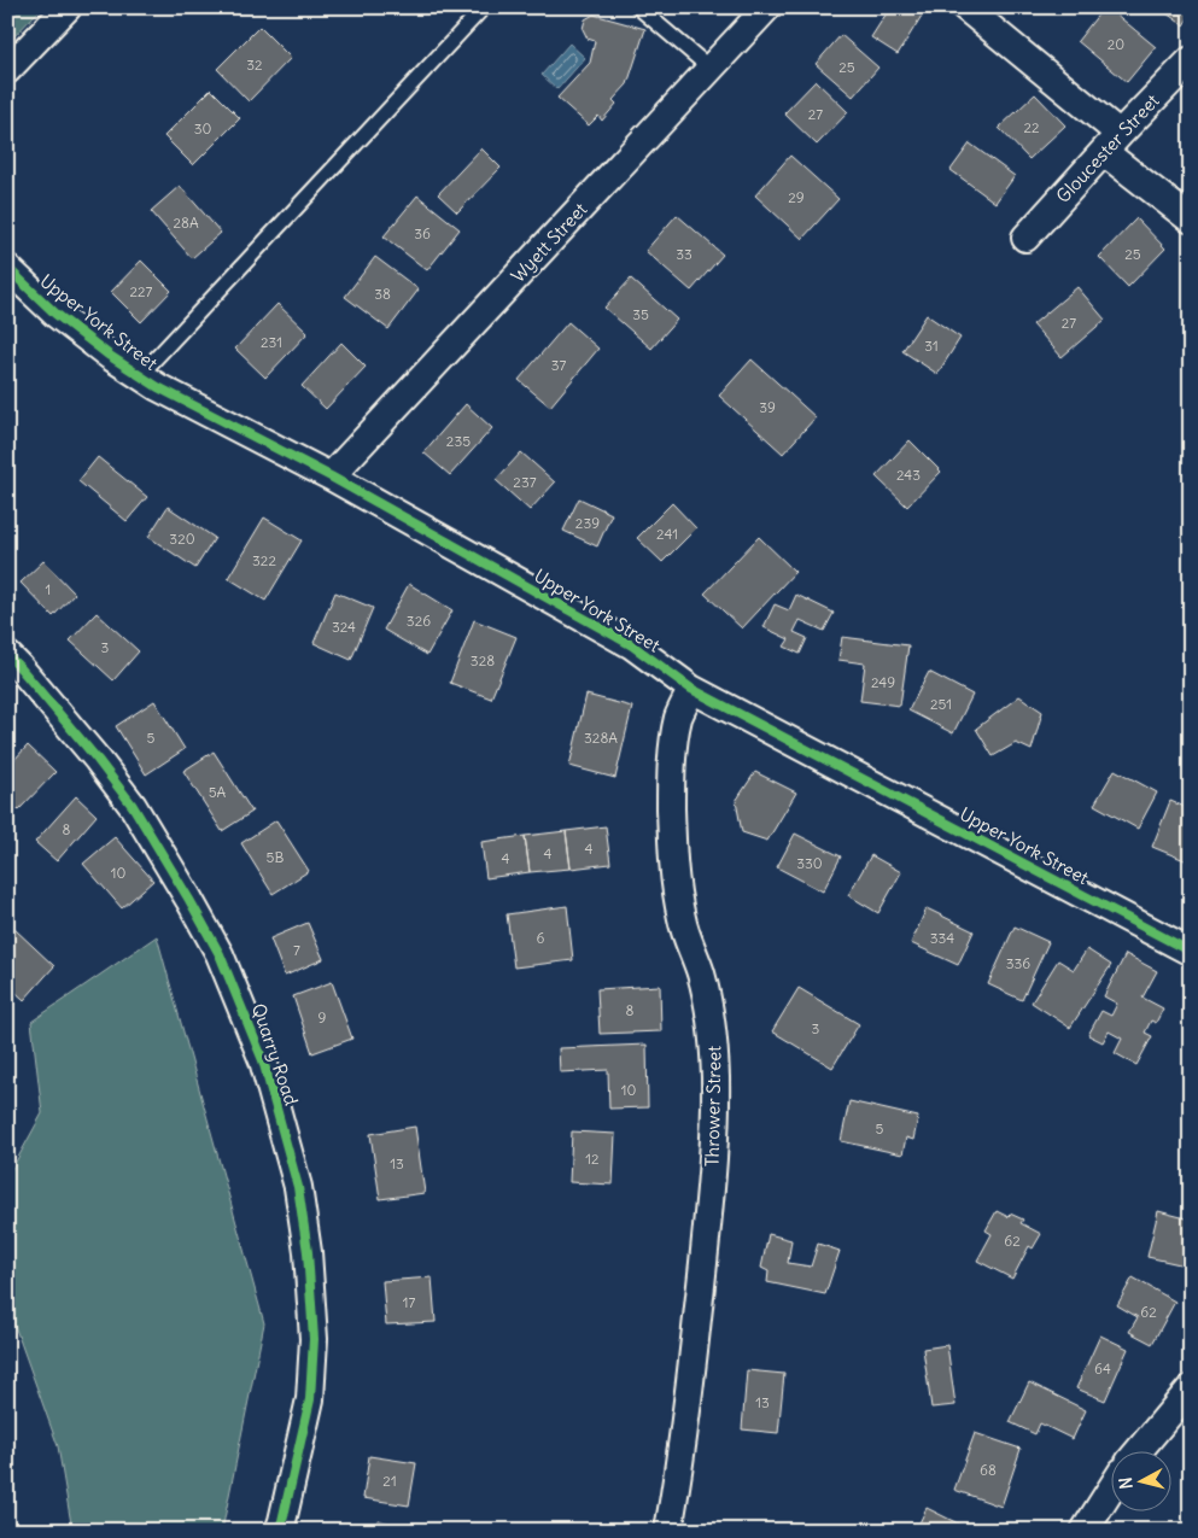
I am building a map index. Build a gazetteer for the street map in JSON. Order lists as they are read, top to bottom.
{
  "streets": {
    "street": [
      "Gloucester Street",
      "Wyett Street",
      "Upper York Street",
      "Quarry Road",
      "Thrower Street"
    ]
  },
  "crossings": [
    ["Wyett Street", "Upper York Street"],
    ["Upper York Street", "Thrower Street"]
  ],
  "house_numbers": [
    "20",
    "32",
    "25",
    "27",
    "22",
    "30",
    "29",
    "28A",
    "36",
    "33",
    "25",
    "227",
    "38",
    "35",
    "27",
    "231",
    "31",
    "37",
    "39",
    "235",
    "243",
    "237",
    "239",
    "241",
    "320",
    "322",
    "1",
    "326",
    "324",
    "3",
    "328",
    "249",
    "251",
    "5",
    "328A",
    "5A",
    "8",
    "4",
    "4",
    "5B",
    "4",
    "330",
    "10",
    "6",
    "334",
    "7",
    "336",
    "8",
    "9",
    "3",
    "10",
    "5",
    "12",
    "13",
    "62",
    "17",
    "62",
    "64",
    "13",
    "68",
    "21"
  ],
  "north": "left"
}
